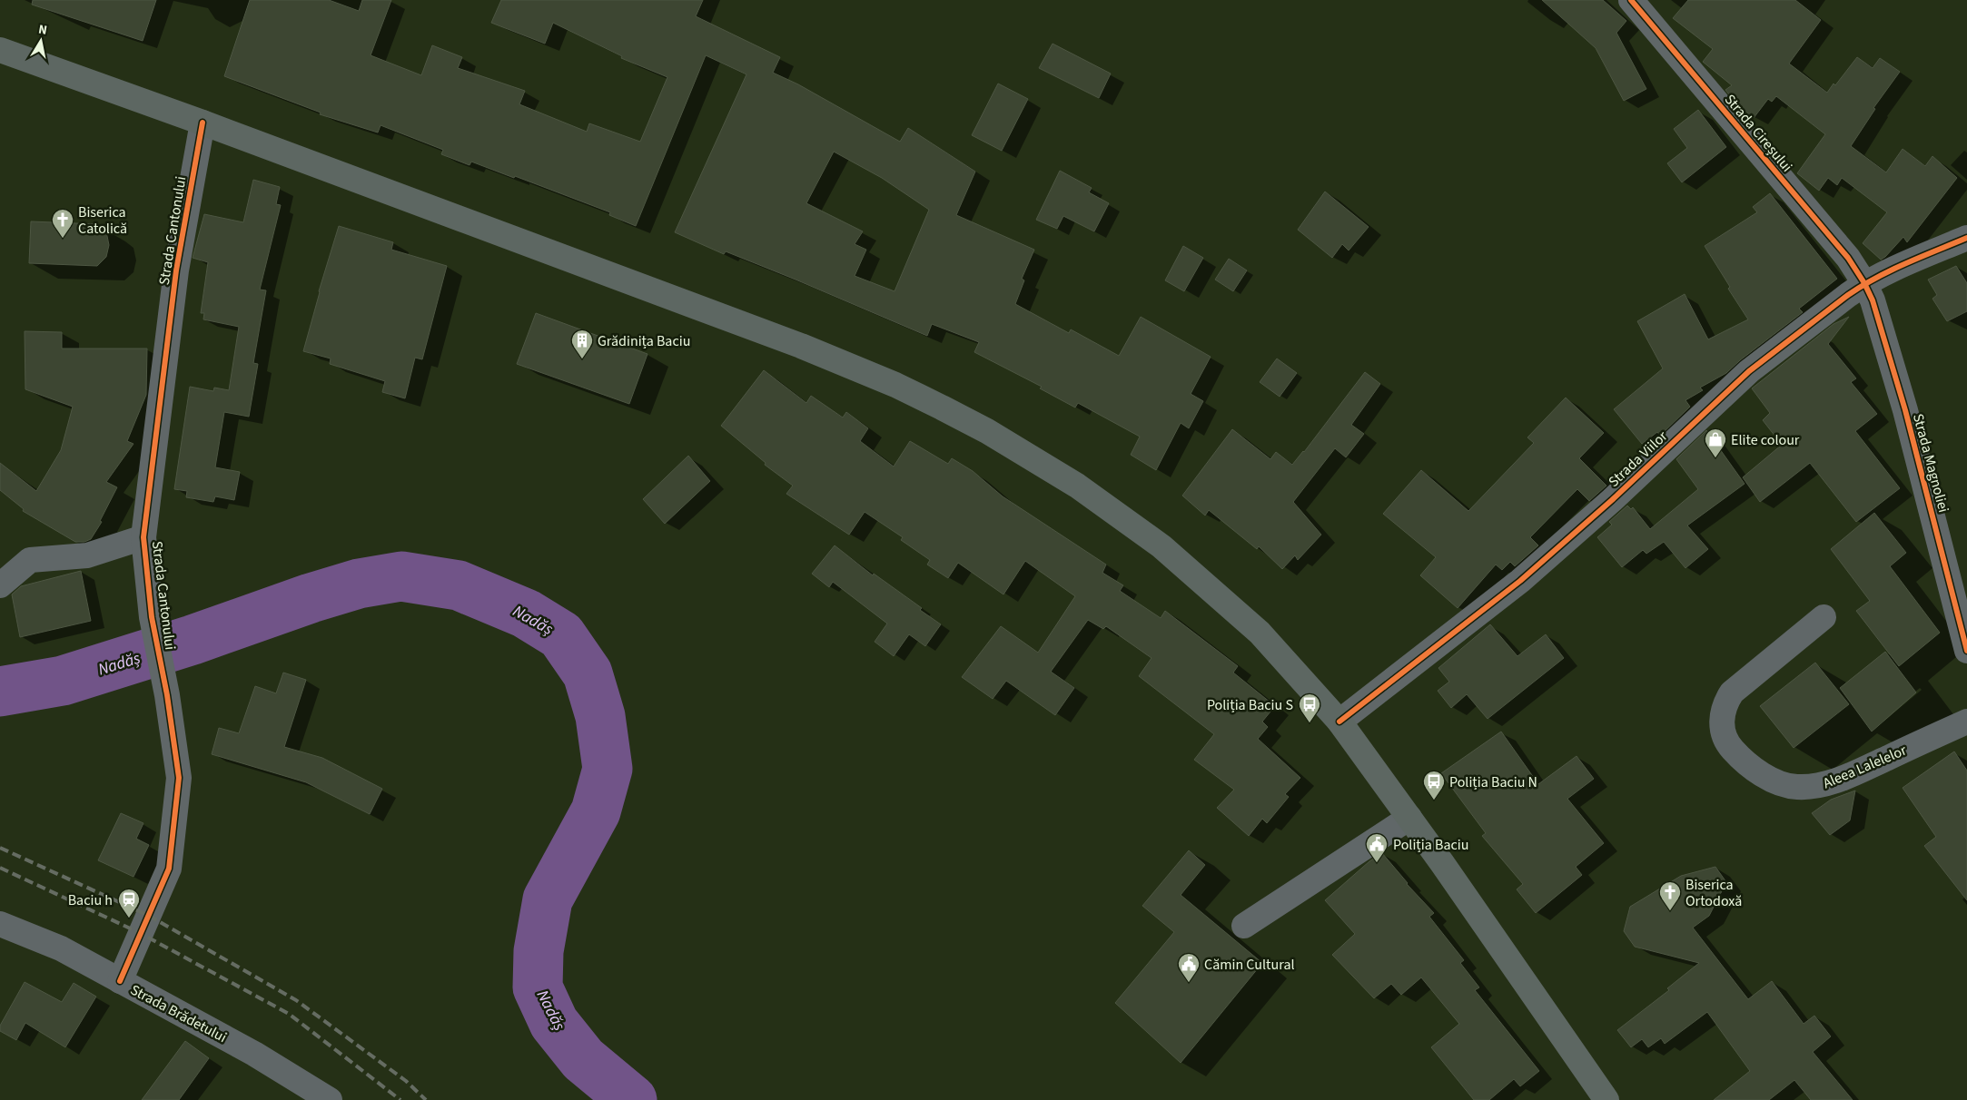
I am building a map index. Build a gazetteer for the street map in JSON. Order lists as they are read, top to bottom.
{
  "streets": {
    "street": [
      "Strada Cireșului",
      "Strada Cantonului",
      "Strada Viilor",
      "Strada Magnoliei",
      "Aleea Lalelelor",
      "Strada Brădetului"
    ]
  },
  "crossings": [
    ["Strada Cireșului", "Strada Viilor"],
    ["Strada Cireșului", "Strada Magnoliei"],
    ["Strada Cantonului", "Strada Brădetului"],
    ["Strada Viilor", "Strada Magnoliei"]
  ],
  "water": ["Nadăș"],
  "places": {
    "church": ["Biserica Catolică", "Biserica Ortodoxă"],
    "building": ["Grădinița Baciu"],
    "shop": ["Elite colour"],
    "bus stop": ["Poliția Baciu S", "Poliția Baciu N"],
    "public building": ["Poliția Baciu", "Cămin Cultural"],
    "station": ["Baciu h"]
  },
  "north": "top"
}
